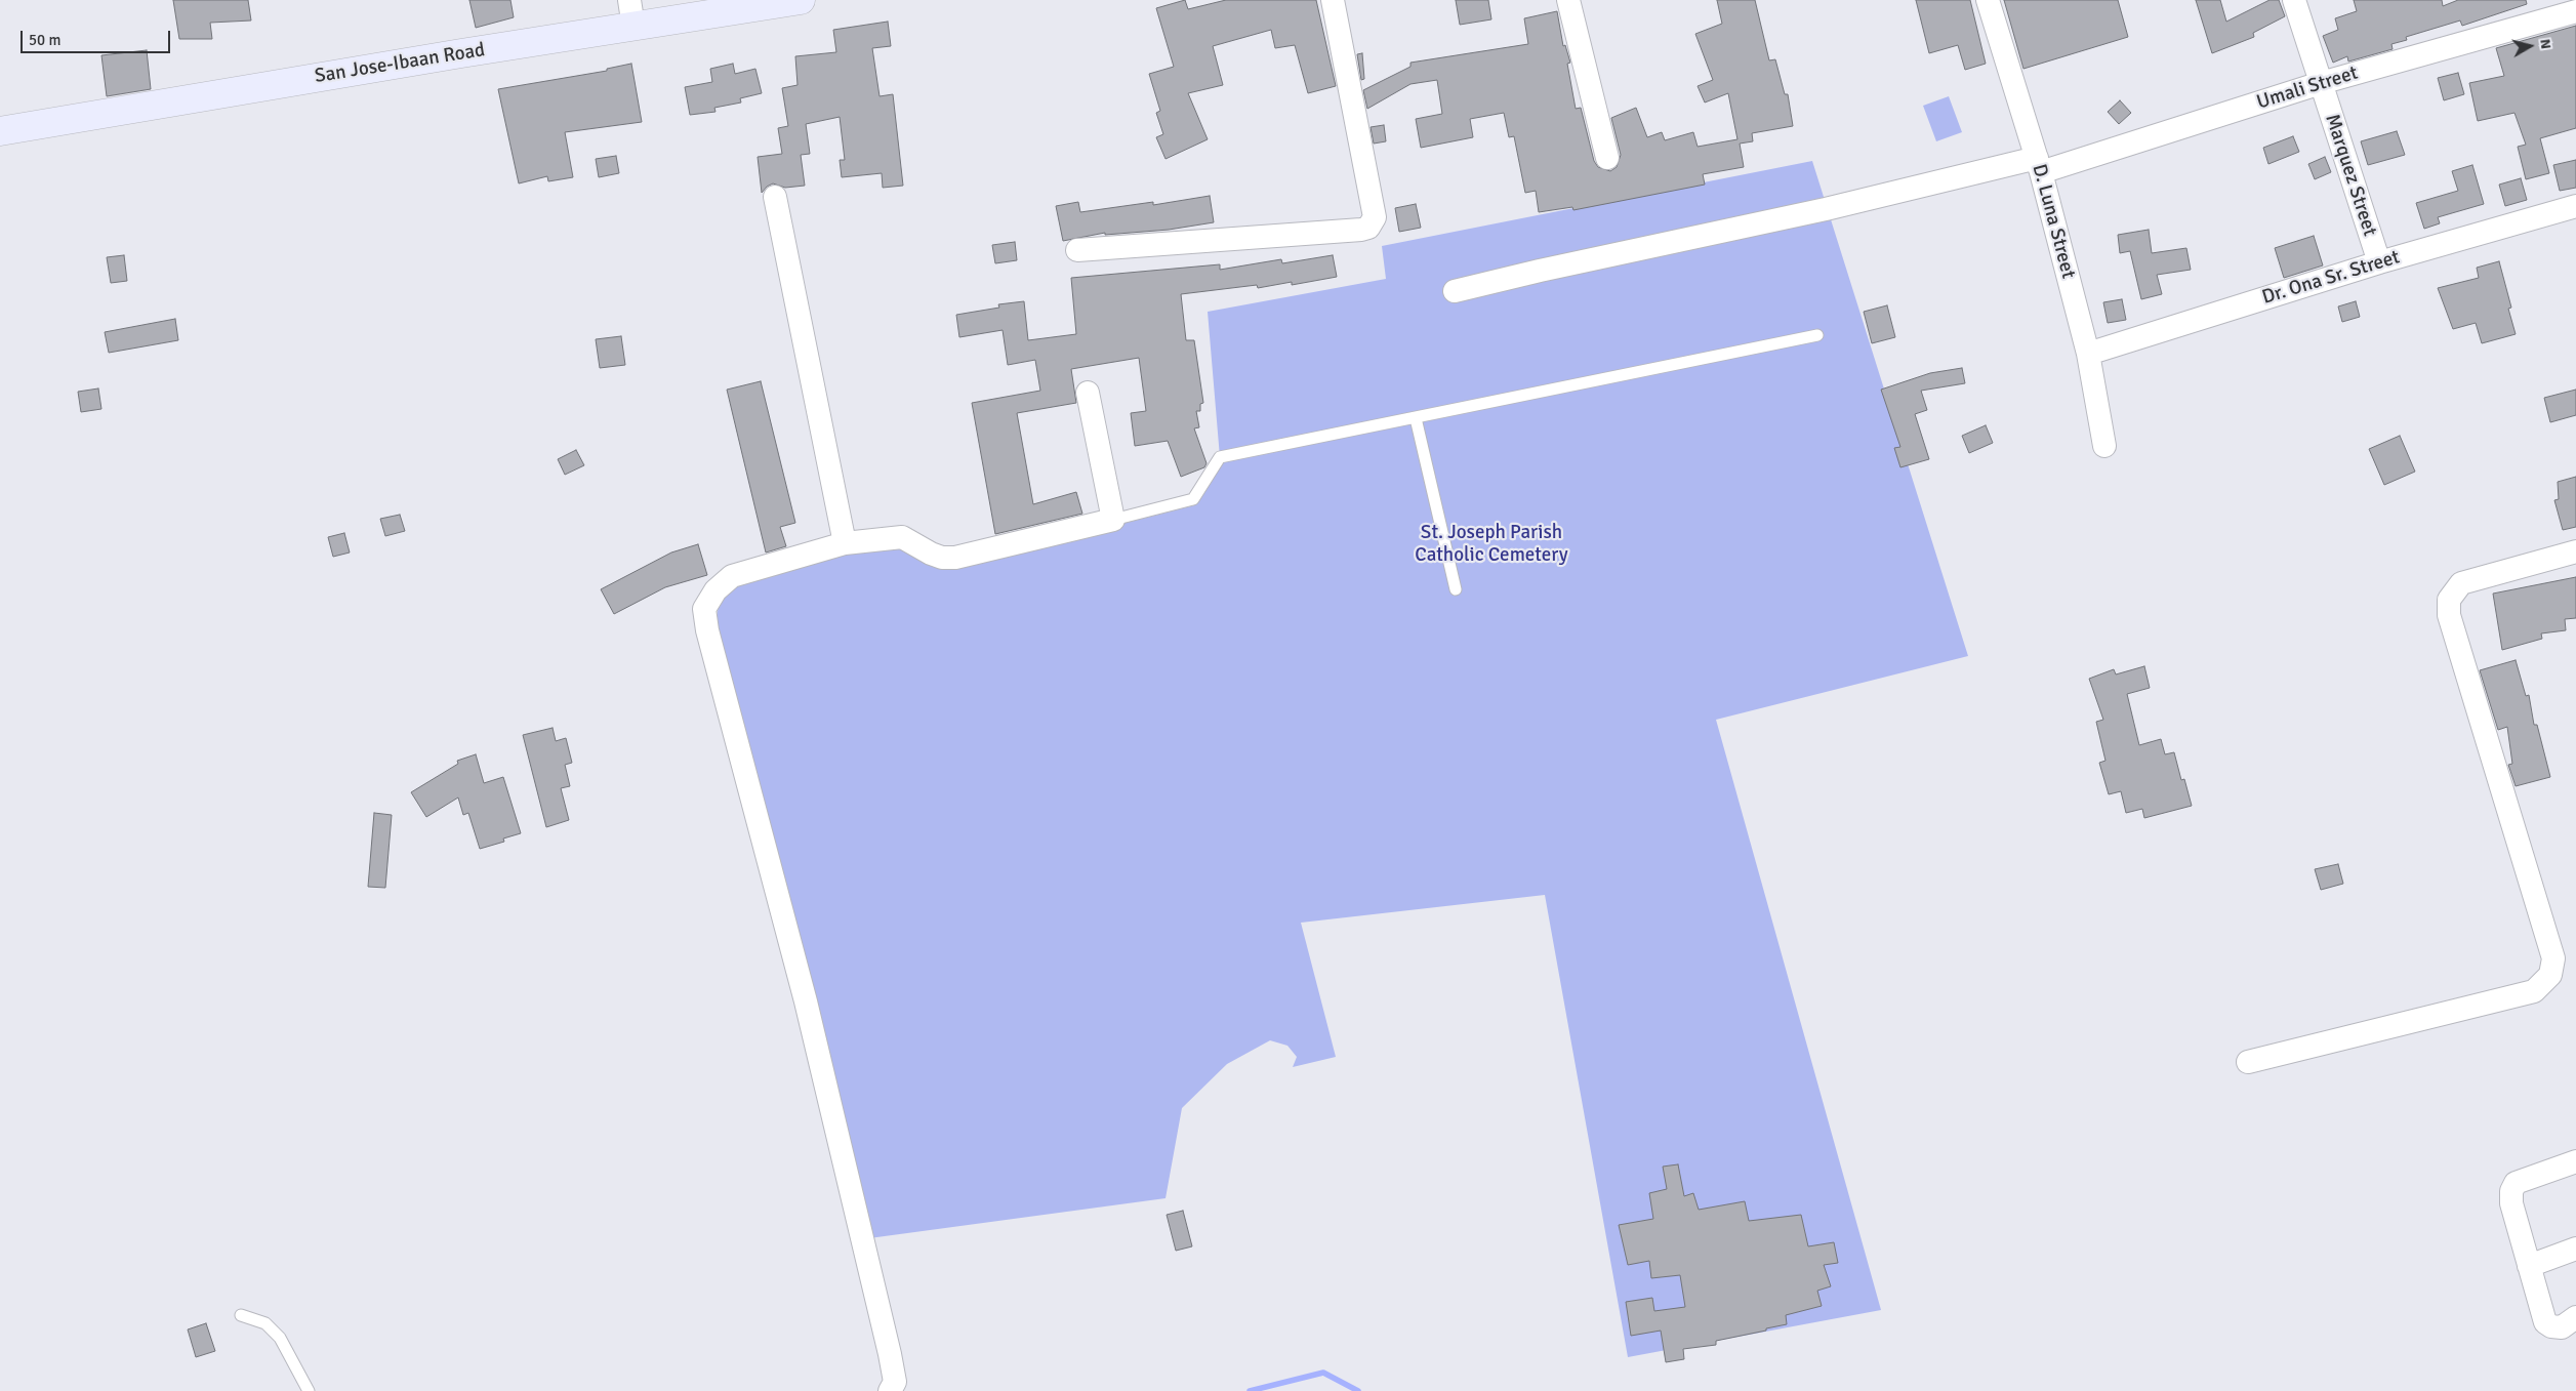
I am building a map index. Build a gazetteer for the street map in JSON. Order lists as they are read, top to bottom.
{
  "streets": {
    "main road": ["San Jose-Ibaan Road"],
    "street": [
      "Umali Street",
      "Marquez Street",
      "D. Luna Street",
      "Dr. Ona Sr. Street"
    ]
  },
  "crossings": [
    ["Umali Street", "Marquez Street"],
    ["Umali Street", "D. Luna Street"],
    ["Marquez Street", "Dr. Ona Sr. Street"],
    ["D. Luna Street", "Dr. Ona Sr. Street"]
  ],
  "parks": ["St. Joseph Parish Catholic Cemetery"],
  "scale_bar": "50 m",
  "north": "right"
}
